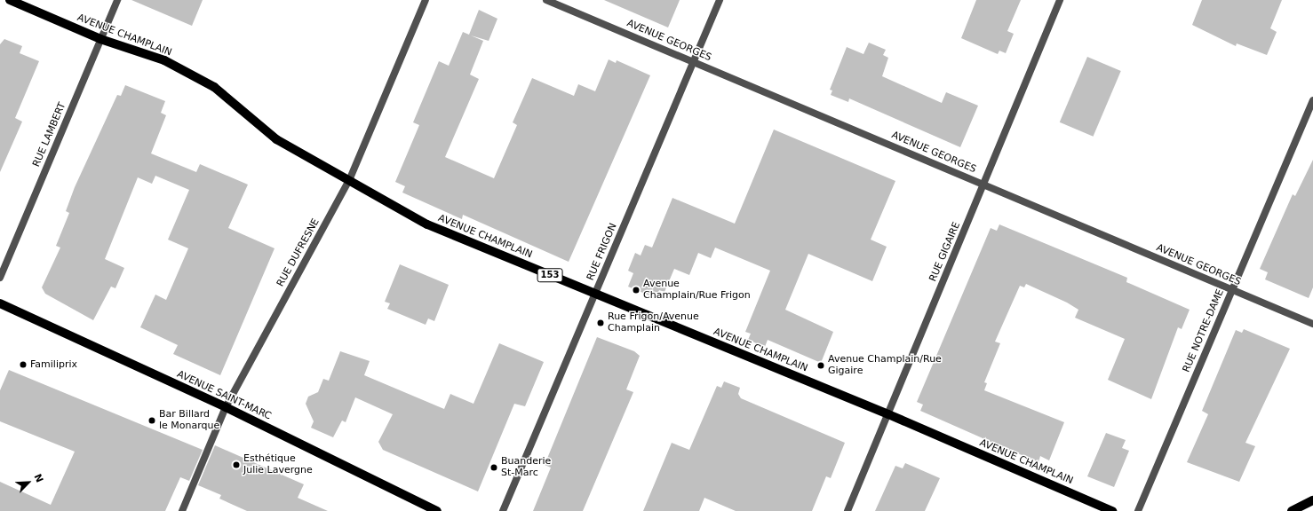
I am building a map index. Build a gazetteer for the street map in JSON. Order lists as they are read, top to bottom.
{
  "streets": {
    "main road": ["AVENUE CHAMPLAIN", "153", "AVENUE SAINT-MARC"],
    "street": [
      "AVENUE GEORGES",
      "RUE LAMBERT",
      "RUE FRIGON",
      "RUE GIGAIRE",
      "RUE DUFRESNE",
      "RUE NOTRE-DAME"
    ]
  },
  "crossings": [
    ["AVENUE CHAMPLAIN", "RUE LAMBERT"],
    ["AVENUE CHAMPLAIN", "RUE FRIGON"],
    ["AVENUE CHAMPLAIN", "RUE GIGAIRE"],
    ["AVENUE CHAMPLAIN", "RUE DUFRESNE"],
    ["AVENUE GEORGES", "RUE FRIGON"],
    ["AVENUE GEORGES", "RUE GIGAIRE"],
    ["AVENUE GEORGES", "RUE NOTRE-DAME"],
    ["RUE DUFRESNE", "AVENUE SAINT-MARC"]
  ],
  "places": [
    "Avenue Champlain/Rue Frigon",
    "Rue Frigon/Avenue Champlain",
    "Familiprix",
    "Avenue Champlain/Rue Gigaire",
    "Bar Billard le Monarque",
    "Esthétique Julie Lavergne",
    "Buanderie St-Marc"
  ],
  "north": "top right"
}
